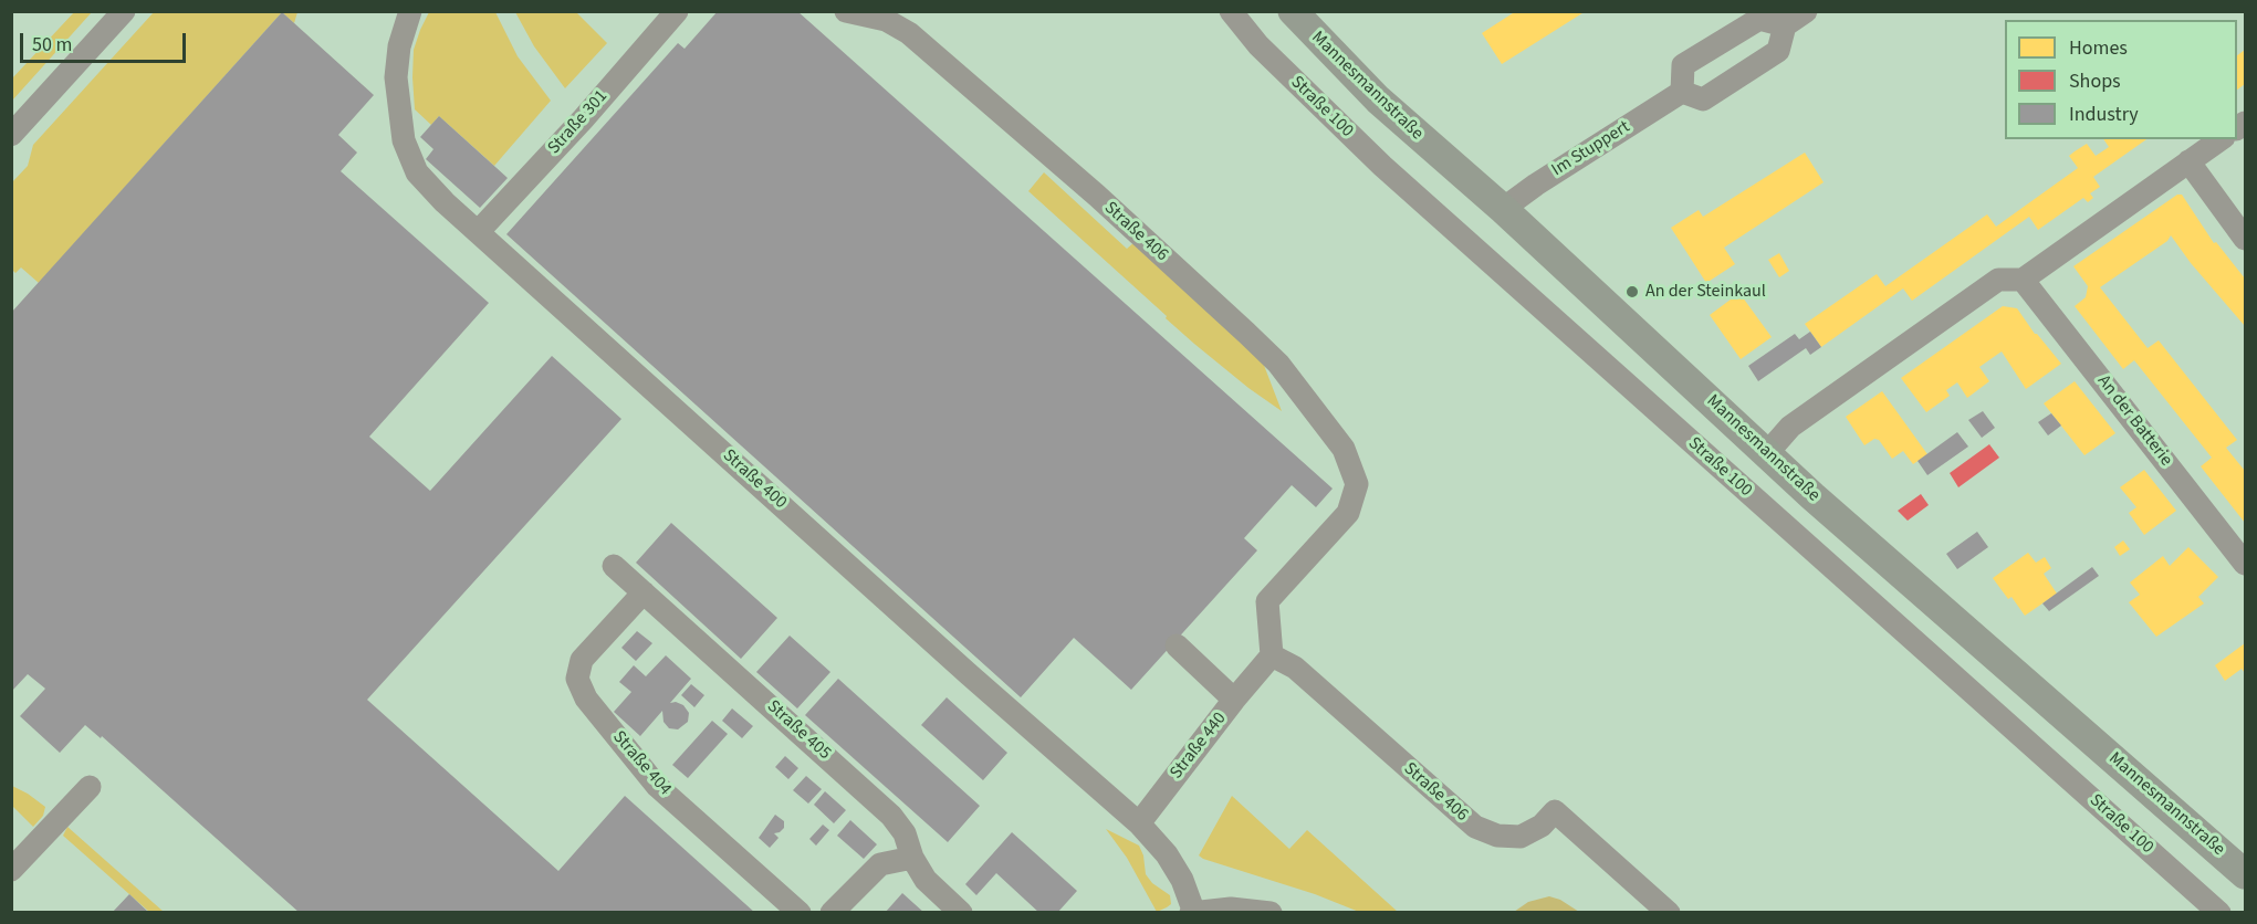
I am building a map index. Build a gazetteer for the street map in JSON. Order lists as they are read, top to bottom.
{
  "streets": {
    "main road": ["Mannesmannstraße"],
    "street": [
      "Straße 100",
      "Straße 301",
      "Im Stuppert",
      "Straße 406",
      "An der Batterie",
      "Straße 400",
      "Straße 405",
      "Straße 440",
      "Straße 404"
    ]
  },
  "crossings": [
    ["Mannesmannstraße", "Im Stuppert"],
    ["Straße 301", "Straße 400"],
    ["Straße 400", "Straße 440"],
    ["Straße 405", "Straße 404"]
  ],
  "places": ["An der Steinkaul"],
  "legend": ["Homes", "Shops", "Industry"],
  "scale_bar": "50 m"
}
